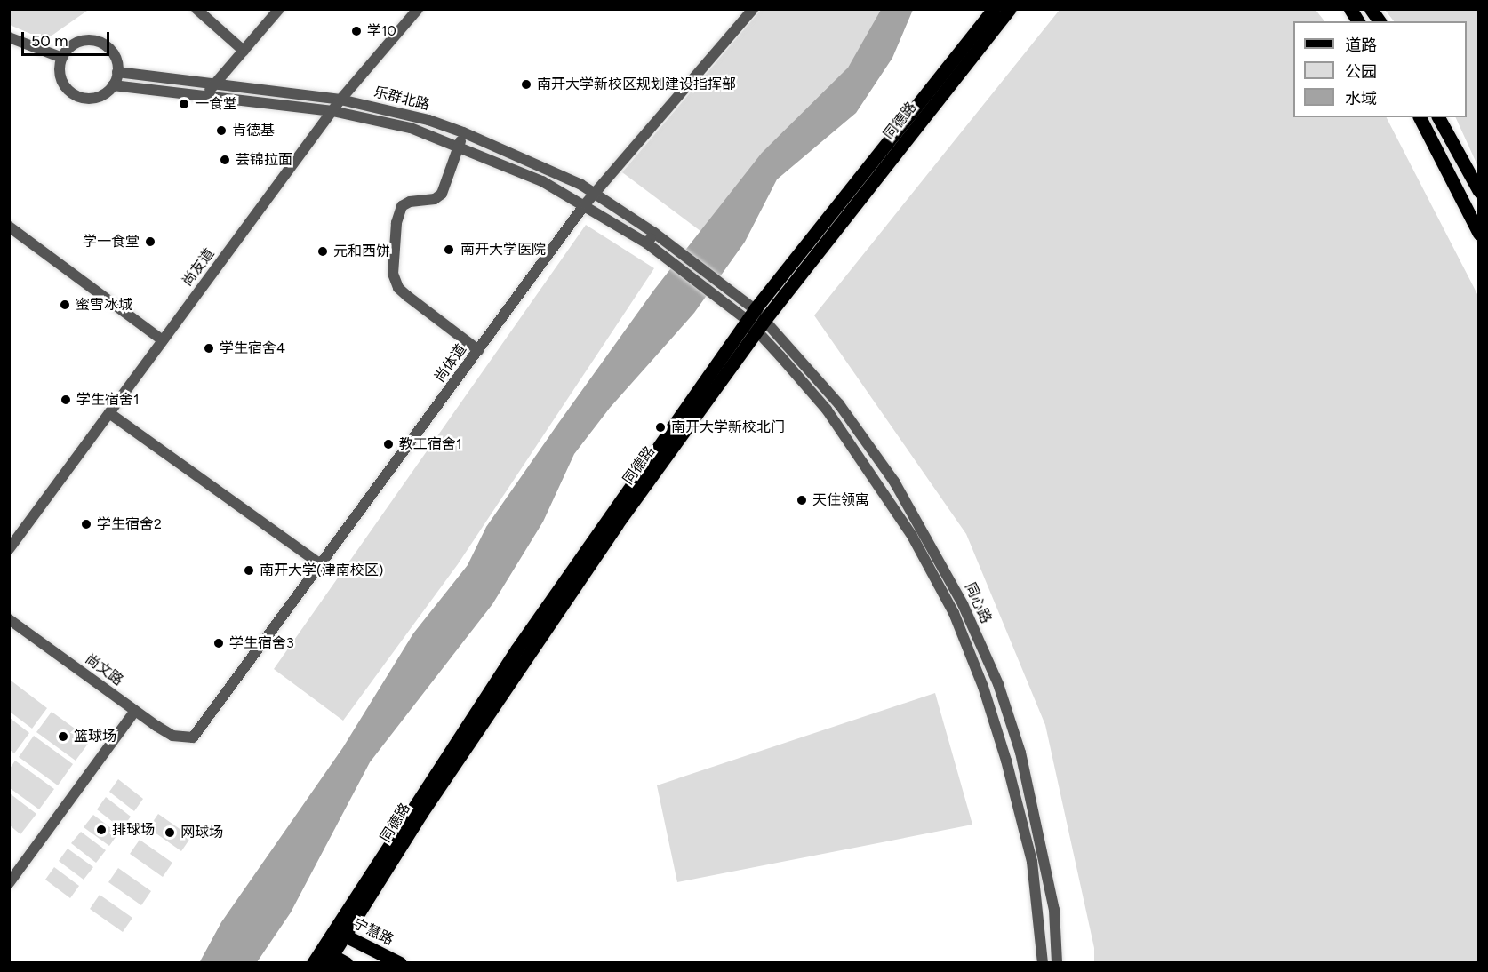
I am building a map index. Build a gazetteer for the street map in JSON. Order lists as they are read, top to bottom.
{
  "streets": {
    "main road": ["同德路", "宁慧路"],
    "street": [
      "乐群北路",
      "尚友道",
      "尚体道",
      "同心路",
      "尚文路"
    ]
  },
  "crossings": [
    ["乐群北路", "同德路"],
    ["乐群北路", "尚友道"],
    ["乐群北路", "尚体道"],
    ["乐群北路", "同心路"],
    ["同德路", "同心路"],
    ["同德路", "宁慧路"],
    ["尚体道", "尚文路"]
  ],
  "places": [
    "学10",
    "南开大学新校区规划建设指挥部",
    "一食堂",
    "肯德基",
    "芸锦拉面",
    "学一食堂",
    "南开大学医院",
    "元和西饼",
    "蜜雪冰城",
    "学生宿舍4",
    "学生宿舍1",
    "南开大学新校北门",
    "教工宿舍1",
    "天住领寓",
    "学生宿舍2",
    "南开大学(津南校区)",
    "学生宿舍3",
    "篮球场",
    "排球场",
    "网球场"
  ],
  "legend": ["道路", "公园", "水域"],
  "scale_bar": "50 m"
}
